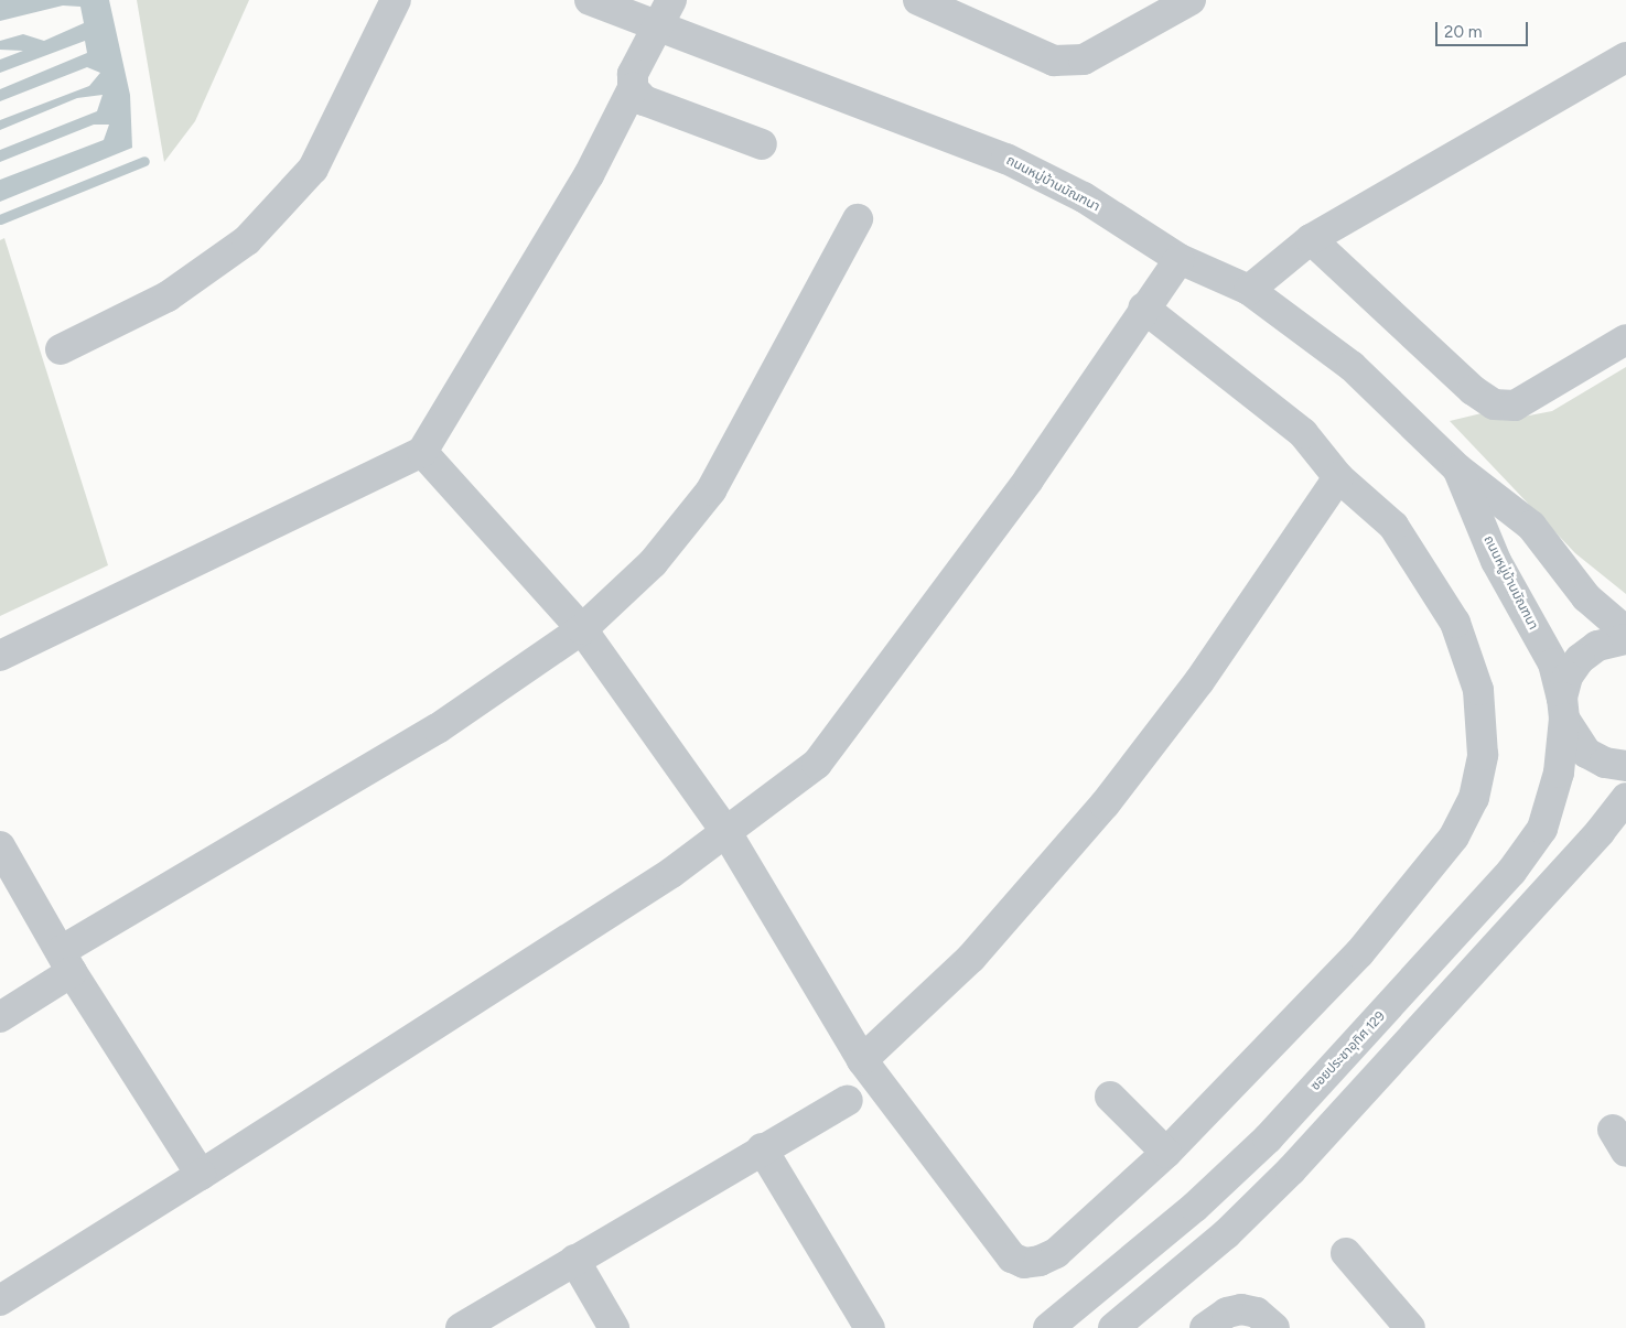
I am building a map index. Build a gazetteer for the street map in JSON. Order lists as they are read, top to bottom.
{
  "streets": {
    "street": ["ถนนหมู่บ้านมัณฑนา", "ซอยประชาอุทิศ 129"]
  },
  "crossings": [
    ["ถนนหมู่บ้านมัณฑนา", "ซอยประชาอุทิศ 129"]
  ],
  "scale_bar": "20 m"
}
